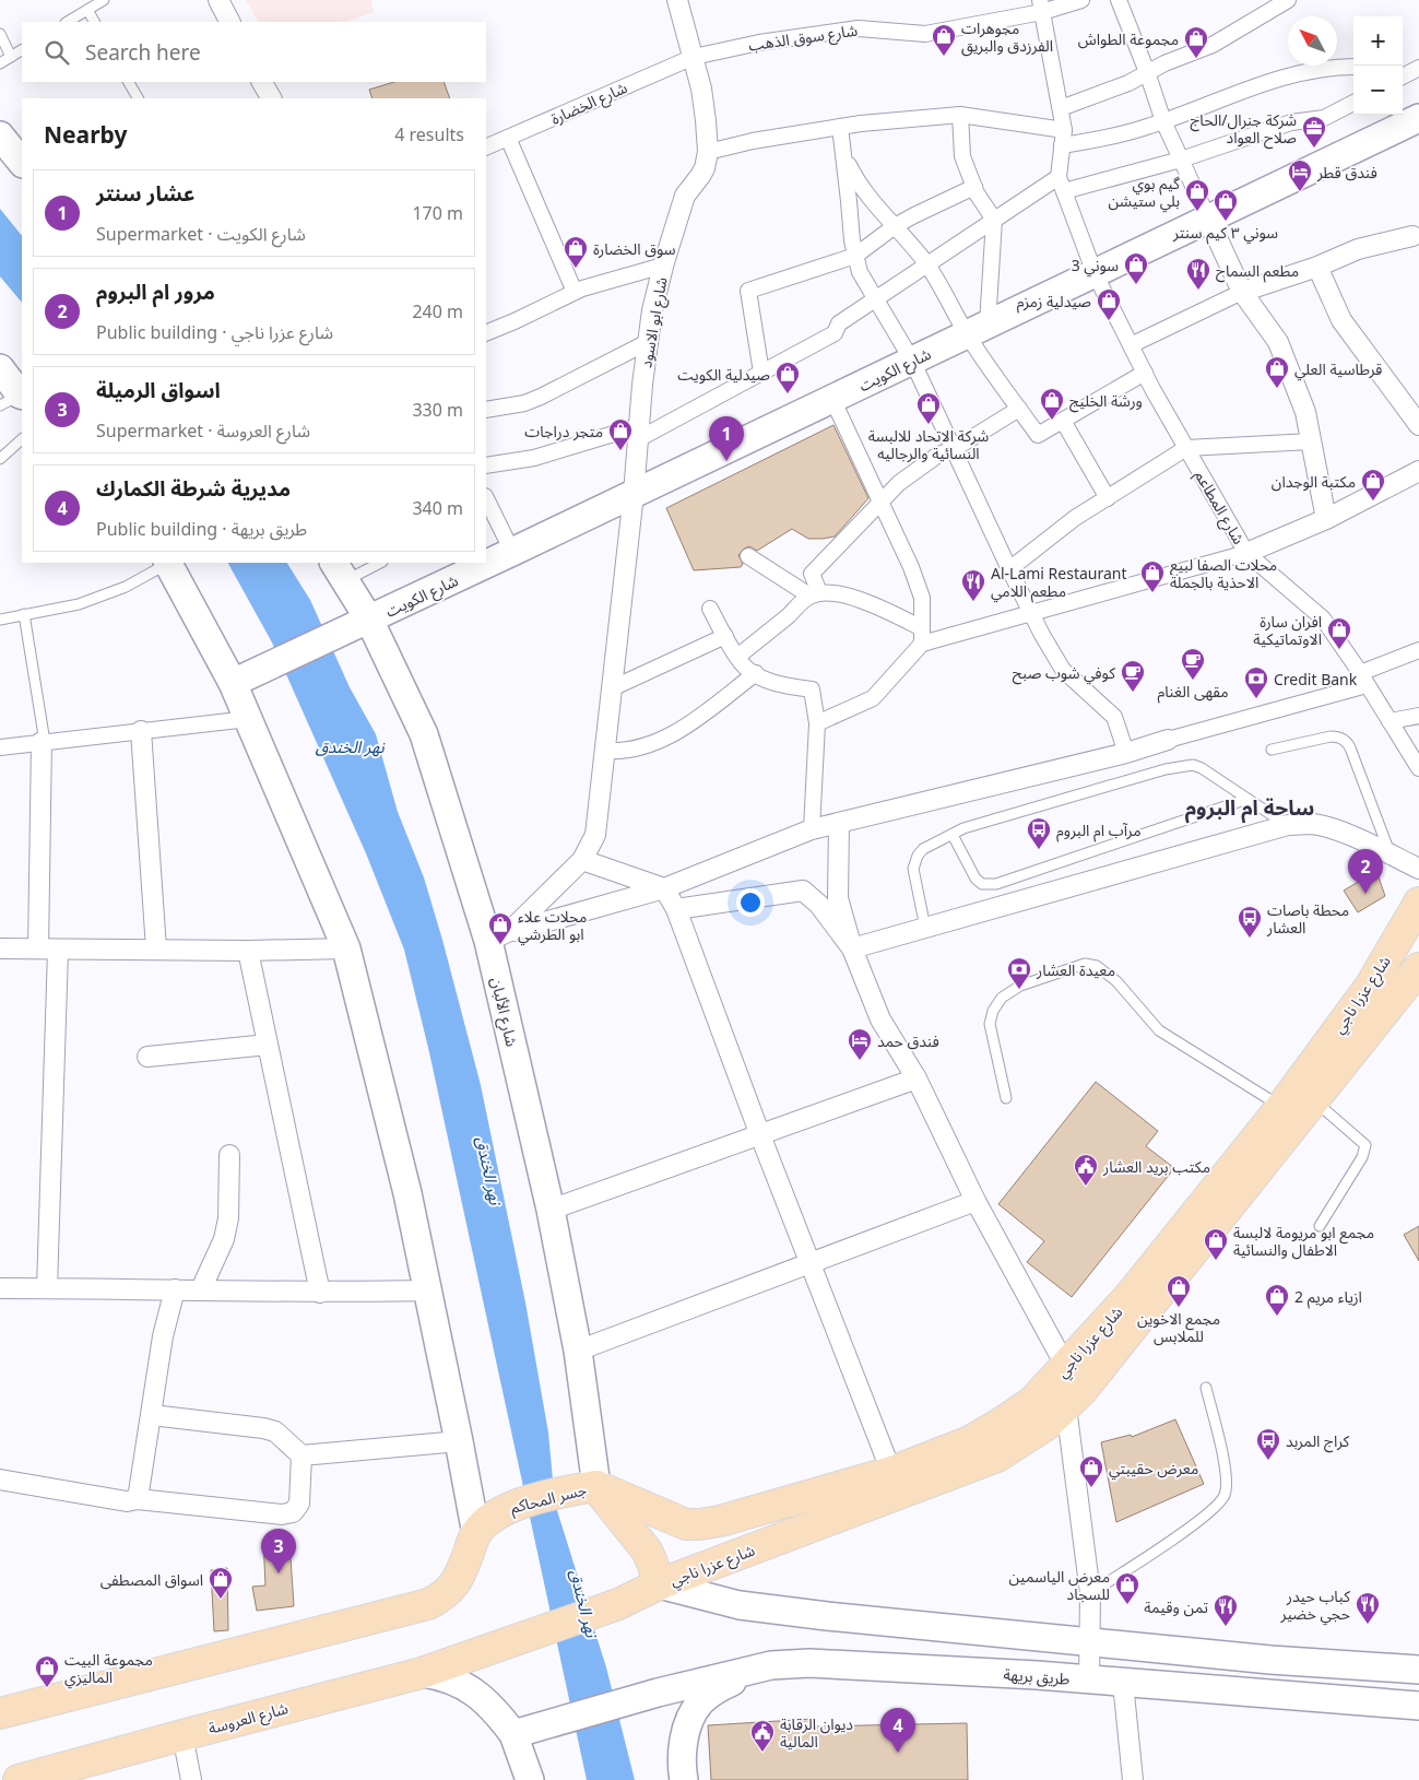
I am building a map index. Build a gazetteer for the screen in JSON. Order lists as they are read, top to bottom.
{
  "streets": {
    "main road": [
      "شارع الكويت",
      "شارع عزرا ناجي",
      "شارع الألبان",
      "جسر المحاكم",
      "طريق بريهة",
      "شارع العروسة"
    ],
    "street": [
      "شارع سوق الذهب",
      "شارع الخضارة",
      "شارع ابو الاسود",
      "شارع المطاعم"
    ]
  },
  "crossings": [
    ["شارع سوق الذهب", "شارع الخضارة"],
    ["شارع سوق الذهب", "شارع ابو الاسود"],
    ["شارع الخضارة", "شارع ابو الاسود"],
    ["شارع ابو الاسود", "شارع الكويت"],
    ["شارع ابو الاسود", "شارع الألبان"],
    ["شارع الكويت", "شارع المطاعم"],
    ["شارع الكويت", "شارع الألبان"],
    ["شارع عزرا ناجي", "شارع الألبان"],
    ["شارع عزرا ناجي", "جسر المحاكم"],
    ["شارع عزرا ناجي", "شارع العروسة"],
    ["شارع الألبان", "جسر المحاكم"]
  ],
  "districts": ["ساحة ام البروم"],
  "water": ["نهر الخندق"],
  "places": {
    "shop": [
      "مجوهرات الفرزدق والبريق",
      "مجموعة الطواش",
      "گيم بوي بلي ستيشن",
      "سوني ٣ كيم سنتر",
      "سوق الخضارة",
      "سوني 3",
      "صيدلية زمزم",
      "قرطاسية العلي",
      "صيدلية الكويت",
      "ورشة الخليج",
      "شركة الاتحاد للالبسة النسائية والرجاليه",
      "متجر دراجات",
      "مكتبة الوجدان",
      "محلات الصفا لبيع الاحذية بالجملة",
      "افران سارة الاوتماتيكية",
      "محلات علاء ابو الطرشي",
      "مجمع ابو مريومة لالبسة الاطفال والنسائية",
      "مجمع الاخوين للملابس",
      "ازياء مريم 2",
      "معرض حقيبتي",
      "اسواق المصطفى",
      "معرض الياسمين للسجاد",
      "مجموعة البيت الماليزي"
    ],
    "office": ["شركة جنرال/الحاج صلاح العواد"],
    "hotel": ["فندق قطر", "فندق حمد"],
    "restaurant": [
      "مطعم السماح",
      "Al-Lami Restaurant مطعم اللامي",
      "كباب حيدر حجي خضير",
      "تمن وقيمة"
    ],
    "cafe": ["مقهى الغنام", "كوفي شوب صبح"],
    "bank": ["Credit Bank", "معيدة العشار"],
    "bus stop": ["مرآب ام البروم", "محطة باصات العشار", "كراج المربد"],
    "public building": ["مكتب بريد العشار", "ديوان الرقابة المالية"]
  },
  "north": "top left",
  "page": {
    "map_buttons": ["+", "−"],
    "search": "Search here",
    "heading": ["Nearby", "4 results"],
    "list": [
      {
        "mark": "1",
        "name": "عشار سنتر",
        "note": "Supermarket · شارع الكويت",
        "value": "170 m"
      },
      {
        "mark": "2",
        "name": "مرور ام البروم",
        "note": "Public building · شارع عزرا ناجي",
        "value": "240 m"
      },
      {
        "mark": "3",
        "name": "اسواق الرميلة",
        "note": "Supermarket · شارع العروسة",
        "value": "330 m"
      },
      {
        "mark": "4",
        "name": "مديرية شرطة الكمارك",
        "note": "Public building · طريق بريهة",
        "value": "340 m"
      }
    ],
    "pins": [
      "1",
      "2",
      "3",
      "4"
    ]
  }
}
